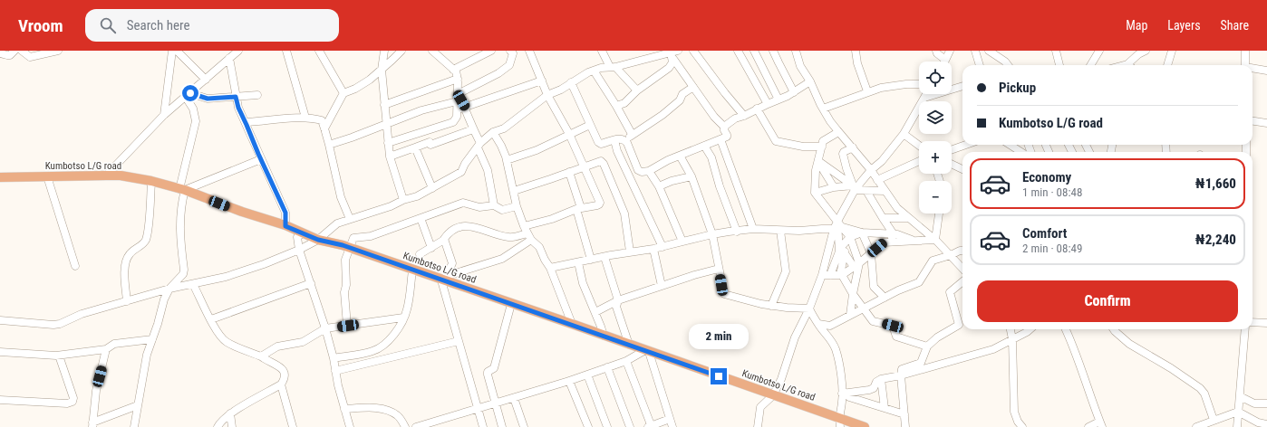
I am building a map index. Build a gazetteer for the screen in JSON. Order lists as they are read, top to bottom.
{
  "streets": {
    "main road": ["Kumbotso L/G road"]
  },
  "page": {
    "header": "Vroom",
    "search": "Search here",
    "nav": ["Map", "Layers", "Share"],
    "map_buttons": ["+", "−"],
    "banner": ["Pickup", "Kumbotso L/G road"],
    "list": [
      {
        "name": "Economy",
        "note": "1 min · 08:48",
        "value": "₦1,660"
      },
      {
        "name": "Comfort",
        "note": "2 min · 08:49",
        "value": "₦2,240"
      }
    ],
    "buttons": "Confirm",
    "bubble": "2 min"
  }
}
